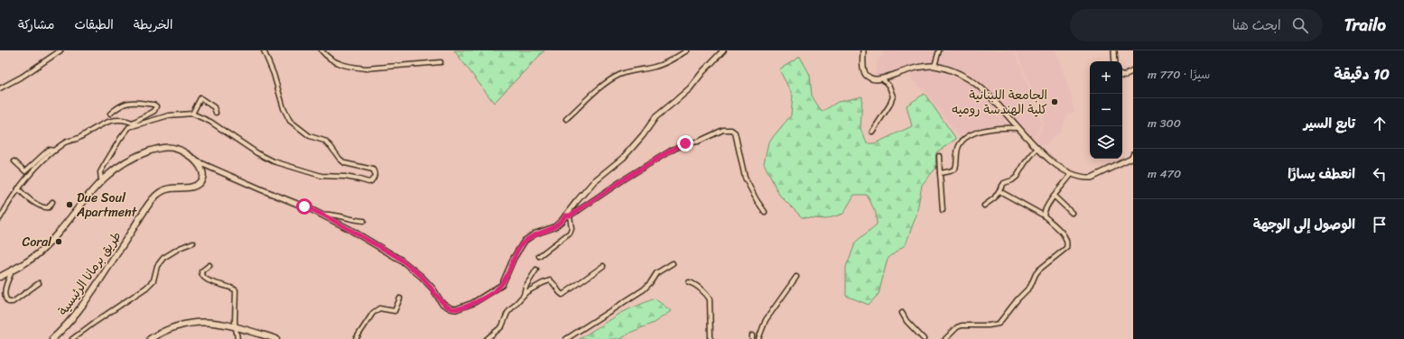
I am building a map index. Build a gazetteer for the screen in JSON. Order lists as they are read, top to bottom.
{
  "streets": {
    "main road": ["طريق برمانا الرئيسية"]
  },
  "places": ["الجامعة اللبنانية كلية الهندسة روميه", "Due Soul Apartment", "Coral"],
  "page": {
    "header": "Trailo",
    "search": "ابحث هنا",
    "nav": ["الخريطة", "الطبقات", "مشاركة"],
    "heading": ["10 دقيقة", "سيرًا · 770 m"],
    "map_buttons": ["+", "−"],
    "list": [
      ["تابع السير", "300 m"],
      ["انعطف يسارًا", "470 m"],
      "الوصول إلى الوجهة"
    ]
  }
}
